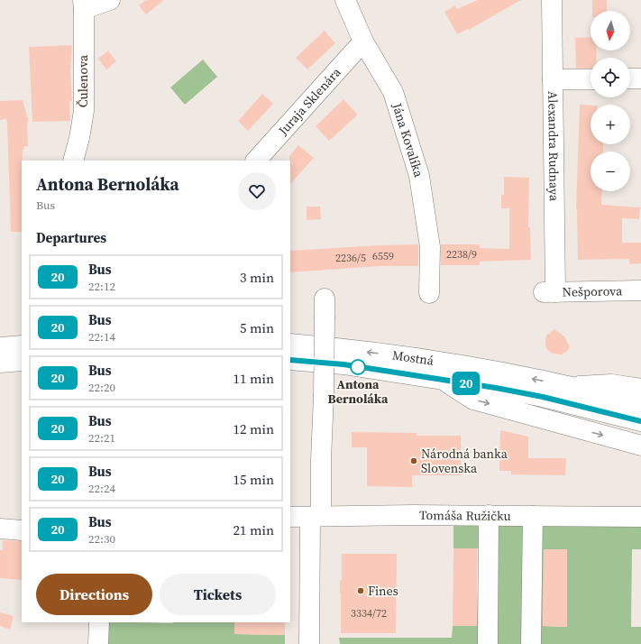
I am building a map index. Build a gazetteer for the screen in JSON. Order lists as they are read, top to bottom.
{
  "streets": {
    "street": [
      "Čulenova",
      "Juraja Sklenára",
      "Jána Kovalíka",
      "Alexandra Rudnaya",
      "Nešporova",
      "Mostná",
      "Tomáša Ružičku"
    ]
  },
  "crossings": [
    ["Juraja Sklenára", "Jána Kovalíka"],
    ["Alexandra Rudnaya", "Nešporova"]
  ],
  "places": ["Antona Bernoláka", "Národná banka Slovenska", "Fines"],
  "lines": ["bus line 20"],
  "house_numbers": [
    "2238/9",
    "6559",
    "2236/5",
    "3334/72"
  ],
  "north": "bottom",
  "page": {
    "on_map": "20",
    "map_buttons": ["+", "−"],
    "heading": [
      ["Antona Bernoláka", "Bus"],
      "Departures"
    ],
    "list": [
      {
        "mark": "20",
        "name": "Bus",
        "note": "22:12",
        "value": "3 min"
      },
      {
        "mark": "20",
        "name": "Bus",
        "note": "22:14",
        "value": "5 min"
      },
      {
        "mark": "20",
        "name": "Bus",
        "note": "22:20",
        "value": "11 min"
      },
      {
        "mark": "20",
        "name": "Bus",
        "note": "22:21",
        "value": "12 min"
      },
      {
        "mark": "20",
        "name": "Bus",
        "note": "22:24",
        "value": "15 min"
      },
      {
        "mark": "20",
        "name": "Bus",
        "note": "22:30",
        "value": "21 min"
      }
    ],
    "buttons": ["Directions", "Tickets"]
  }
}
